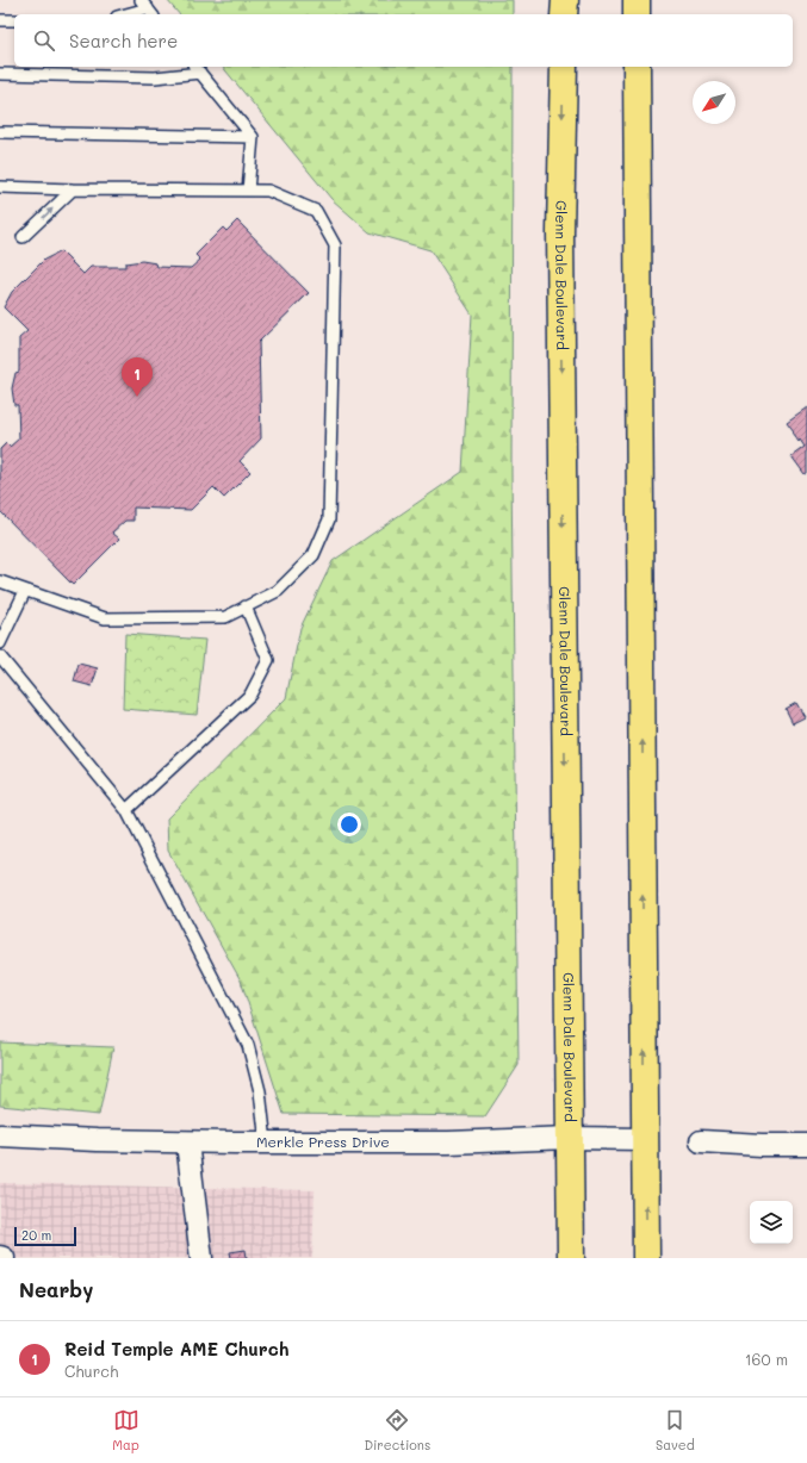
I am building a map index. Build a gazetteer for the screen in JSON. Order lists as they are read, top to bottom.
{
  "streets": {
    "main road": ["Glenn Dale Boulevard"],
    "street": ["Merkle Press Drive"]
  },
  "crossings": [
    ["Glenn Dale Boulevard", "Merkle Press Drive"]
  ],
  "scale_bar": "20 m",
  "north": "bottom left",
  "page": {
    "search": "Search here",
    "pins": "1",
    "scale": "20 m",
    "heading": "Nearby",
    "list": [
      {
        "mark": "1",
        "name": "Reid Temple AME Church",
        "note": "Church",
        "value": "160 m"
      }
    ],
    "nav": ["Map", "Directions", "Saved"]
  }
}
